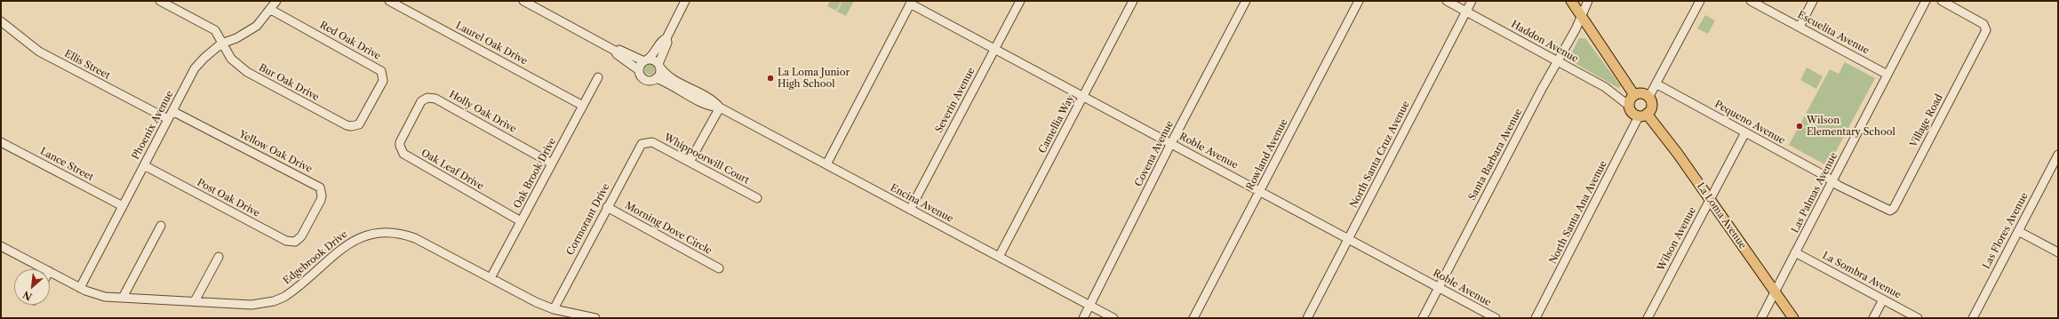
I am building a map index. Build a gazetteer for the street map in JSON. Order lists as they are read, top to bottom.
{
  "streets": {
    "main road": ["La Loma Avenue"],
    "street": [
      "Escuelita Avenue",
      "Red Oak Drive",
      "Haddon Avenue",
      "Laurel Oak Drive",
      "Ellis Street",
      "Bur Oak Drive",
      "Severin Avenue",
      "Holly Oak Drive",
      "Village Road",
      "Pequeno Avenue",
      "Camellia Way",
      "Phoenix Avenue",
      "Roble Avenue",
      "Yellow Oak Drive",
      "Covena Avenue",
      "Rowland Avenue",
      "North Santa Cruz Avenue",
      "Santa Barbara Avenue",
      "Whippoorwill Court",
      "Lance Street",
      "Oak Leaf Drive",
      "Oak Brook Drive",
      "Las Palmas Avenue",
      "Post Oak Drive",
      "Encina Avenue",
      "North Santa Ana Avenue",
      "Cormorant Drive",
      "Morning Dove Circle",
      "Las Flores Avenue",
      "Wilson Avenue",
      "Edgebrook Drive",
      "La Sombra Avenue"
    ]
  },
  "crossings": [
    ["Escuelita Avenue", "Las Palmas Avenue"],
    ["Red Oak Drive", "Bur Oak Drive"],
    ["Red Oak Drive", "Phoenix Avenue"],
    ["Haddon Avenue", "North Santa Cruz Avenue"],
    ["Haddon Avenue", "Santa Barbara Avenue"],
    ["Haddon Avenue", "North Santa Ana Avenue"],
    ["Haddon Avenue", "La Loma Avenue"],
    ["Laurel Oak Drive", "Oak Brook Drive"],
    ["Ellis Street", "Phoenix Avenue"],
    ["Bur Oak Drive", "Phoenix Avenue"],
    ["Severin Avenue", "Roble Avenue"],
    ["Severin Avenue", "Encina Avenue"],
    ["Holly Oak Drive", "Oak Leaf Drive"],
    ["Holly Oak Drive", "Oak Brook Drive"],
    ["Village Road", "Pequeno Avenue"],
    ["Village Road", "Las Palmas Avenue"],
    ["Pequeno Avenue", "Las Palmas Avenue"],
    ["Pequeno Avenue", "Wilson Avenue"],
    ["Camellia Way", "Roble Avenue"],
    ["Camellia Way", "Encina Avenue"],
    ["Phoenix Avenue", "Yellow Oak Drive"],
    ["Phoenix Avenue", "Lance Street"],
    ["Phoenix Avenue", "Post Oak Drive"],
    ["Phoenix Avenue", "Edgebrook Drive"],
    ["Roble Avenue", "Covena Avenue"],
    ["Roble Avenue", "Rowland Avenue"],
    ["Roble Avenue", "North Santa Cruz Avenue"],
    ["Roble Avenue", "Santa Barbara Avenue"],
    ["Yellow Oak Drive", "Post Oak Drive"],
    ["Covena Avenue", "Encina Avenue"],
    ["Whippoorwill Court", "Cormorant Drive"],
    ["Oak Leaf Drive", "Oak Brook Drive"],
    ["Oak Brook Drive", "Edgebrook Drive"],
    ["Las Palmas Avenue", "La Loma Avenue"],
    ["Las Palmas Avenue", "La Sombra Avenue"],
    ["North Santa Ana Avenue", "La Loma Avenue"],
    ["La Loma Avenue", "Wilson Avenue"],
    ["Cormorant Drive", "Morning Dove Circle"],
    ["Cormorant Drive", "Edgebrook Drive"]
  ],
  "places": ["La Loma Junior High School", "Wilson Elementary School"],
  "north": "bottom left"
}
